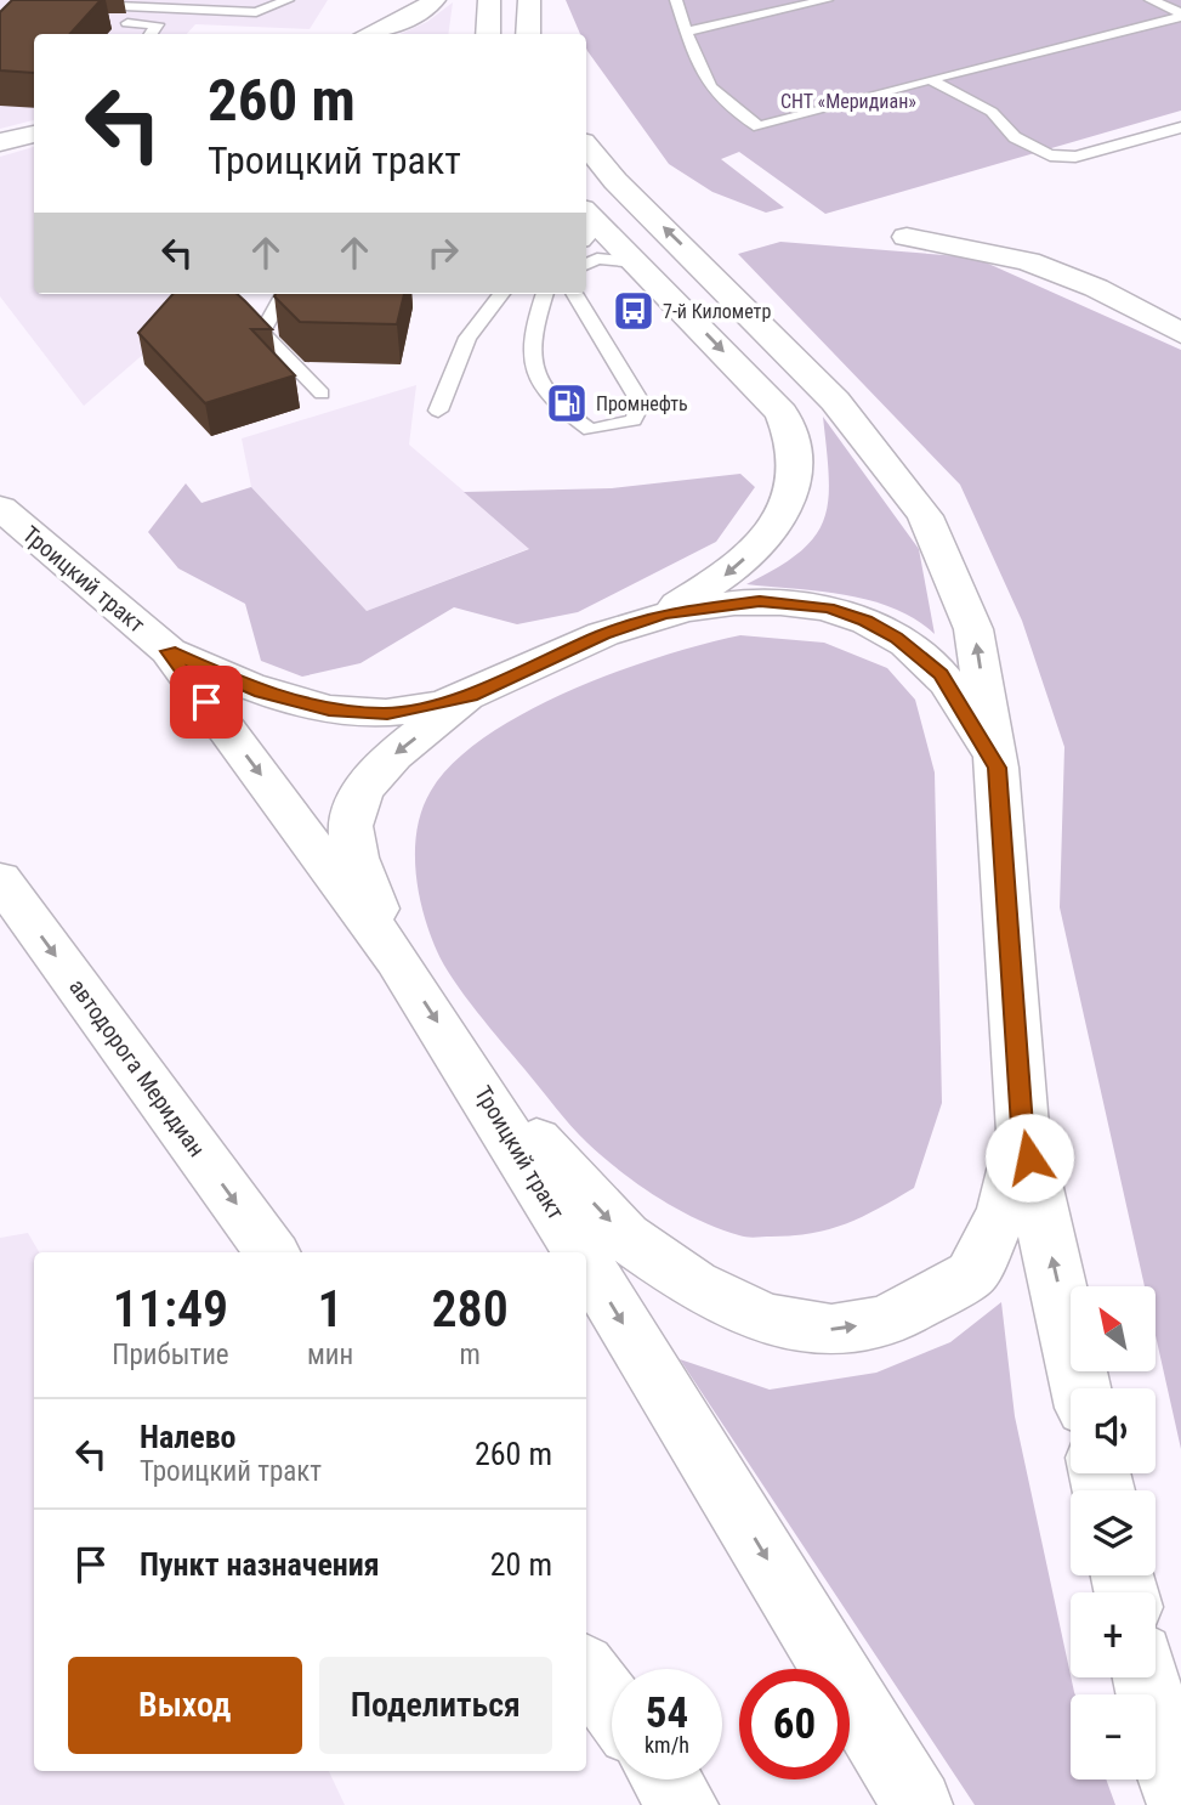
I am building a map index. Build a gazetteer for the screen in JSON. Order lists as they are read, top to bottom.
{
  "streets": {
    "main road": ["Троицкий тракт", "автодорога Меридиан"]
  },
  "one_way": ["автодорога Меридиан"],
  "parks": ["СНТ «Меридиан»"],
  "places": {
    "bus stop": ["7-й Километр"],
    "fuel station": ["Промнефть"]
  },
  "north": "top left",
  "page": {
    "turn": ["260 m", "Троицкий тракт"],
    "eta": [
      "11:49",
      "Прибытие",
      "1",
      "мин",
      "280",
      "m"
    ],
    "map_buttons": ["+", "−"],
    "list": [
      {
        "name": "Налево",
        "note": "Троицкий тракт",
        "value": "260 m"
      },
      {
        "name": "Пункт назначения",
        "value": "20 m"
      }
    ],
    "buttons": ["Выход", "Поделиться"],
    "speed": "54 km/h",
    "limit": "60"
  }
}
